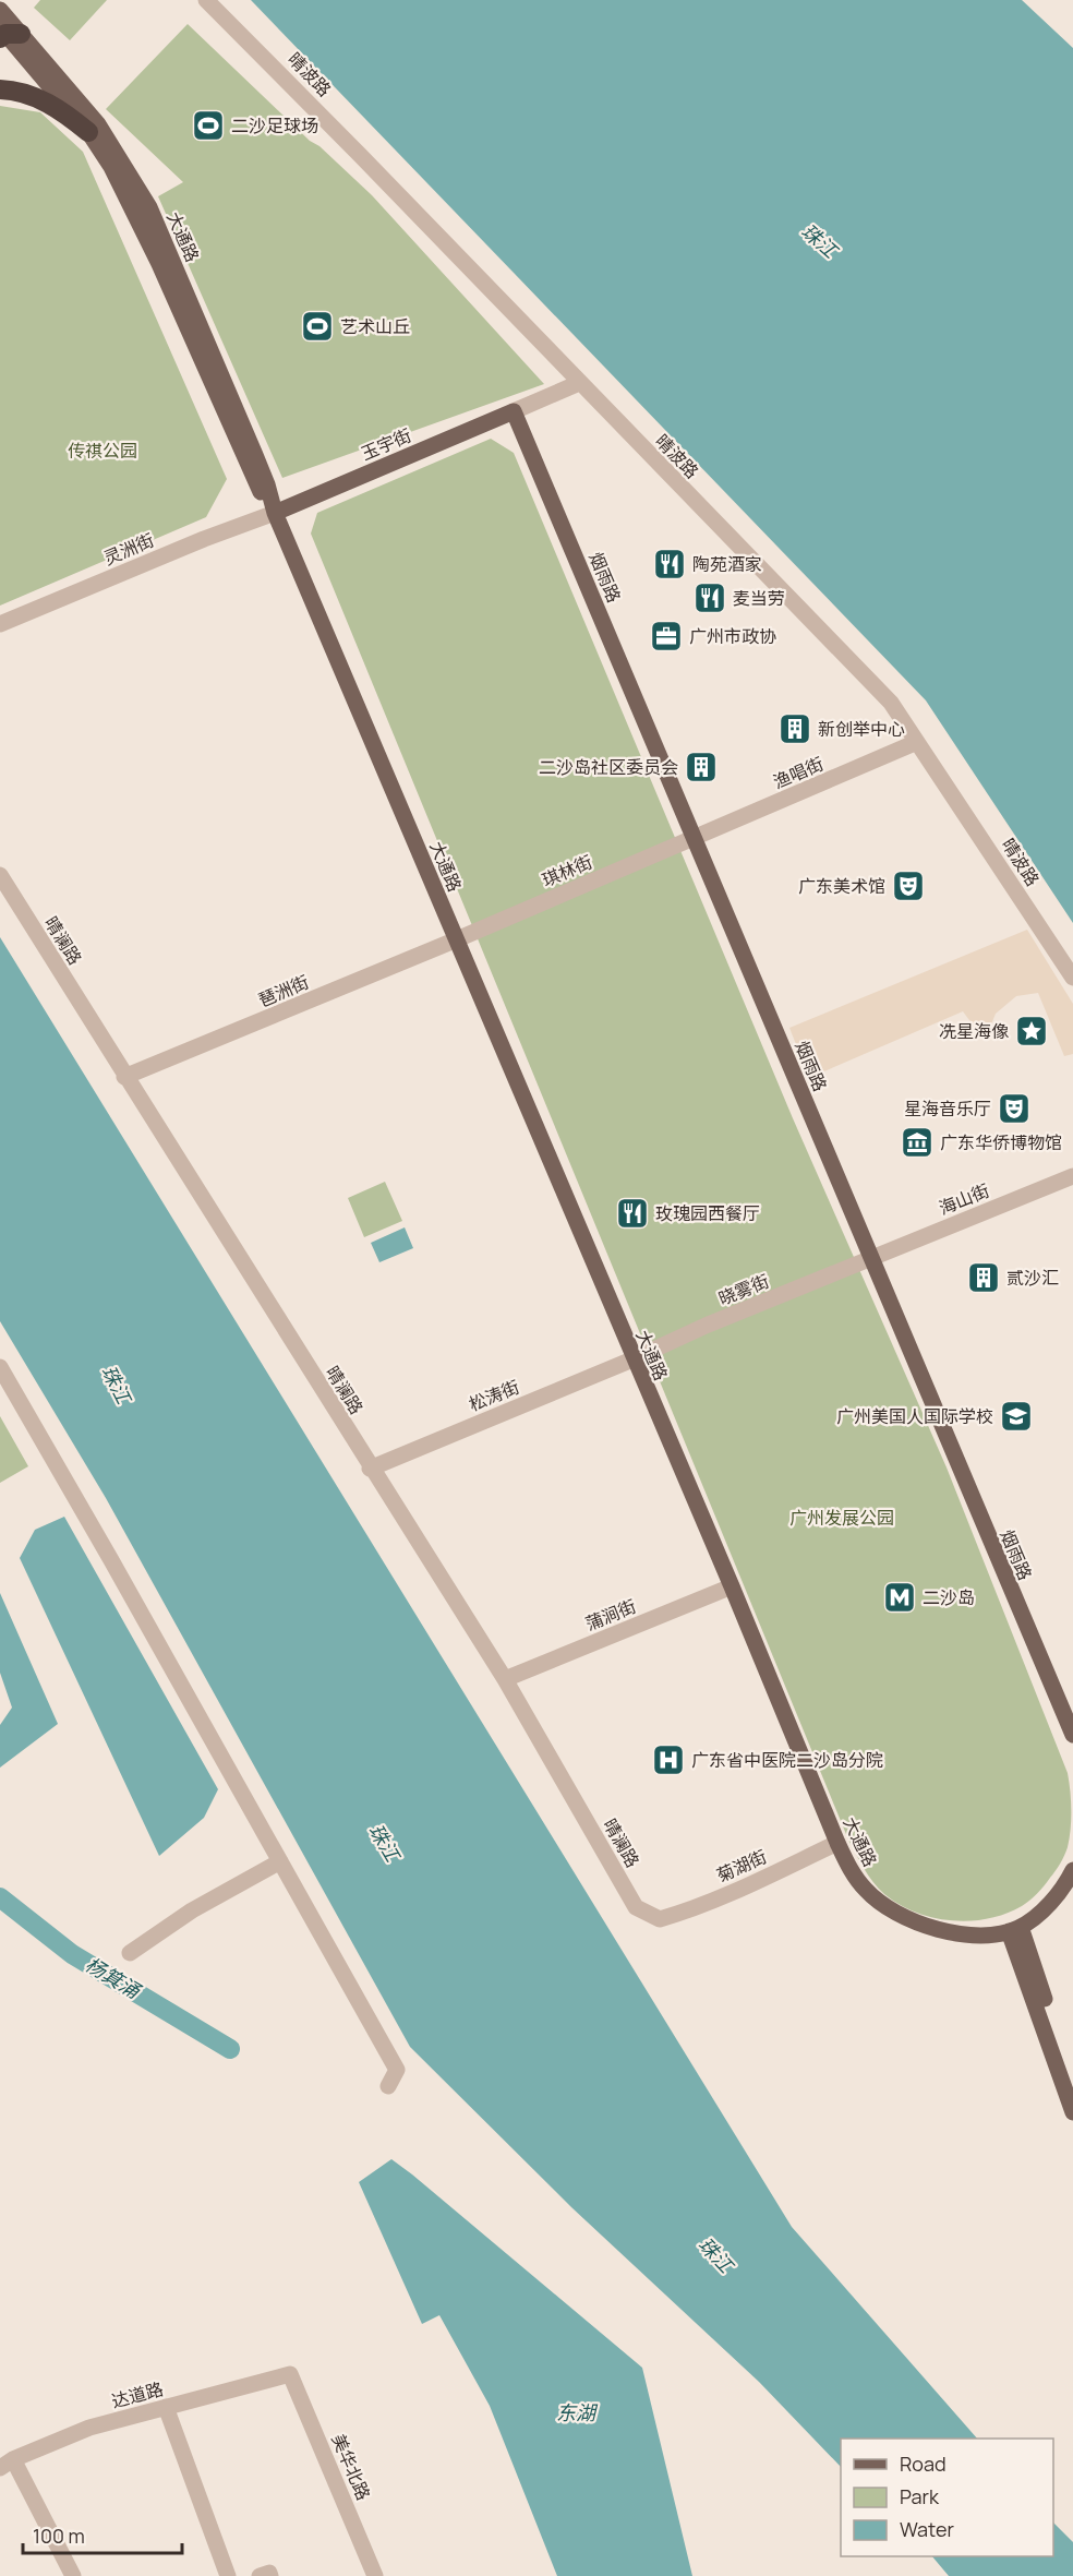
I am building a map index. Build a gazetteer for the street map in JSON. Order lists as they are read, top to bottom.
{
  "streets": {
    "main road": ["大通路", "玉宇街", "烟雨路"],
    "street": [
      "晴波路",
      "灵洲街",
      "渔唱街",
      "琪林街",
      "晴澜路",
      "琶洲街",
      "海山街",
      "晓雾街",
      "松涛街",
      "蒲涧街",
      "菊湖街",
      "达道路",
      "美华北路"
    ]
  },
  "crossings": [
    ["晴波路", "渔唱街"],
    ["大通路", "玉宇街"],
    ["大通路", "灵洲街"],
    ["大通路", "琪林街"],
    ["大通路", "琶洲街"],
    ["大通路", "晓雾街"],
    ["大通路", "松涛街"],
    ["大通路", "蒲涧街"],
    ["大通路", "菊湖街"],
    ["玉宇街", "灵洲街"],
    ["玉宇街", "烟雨路"],
    ["烟雨路", "渔唱街"],
    ["烟雨路", "琪林街"],
    ["烟雨路", "海山街"],
    ["烟雨路", "晓雾街"],
    ["渔唱街", "琪林街"],
    ["琪林街", "琶洲街"],
    ["晴澜路", "琶洲街"],
    ["晴澜路", "松涛街"],
    ["晴澜路", "蒲涧街"],
    ["晴澜路", "菊湖街"],
    ["海山街", "晓雾街"],
    ["晓雾街", "松涛街"],
    ["达道路", "美华北路"]
  ],
  "water": ["珠江", "杨箕涌", "东湖"],
  "parks": ["传祺公园", "广州发展公园"],
  "places": {
    "sports": ["二沙足球场", "艺术山丘"],
    "restaurant": ["陶苑酒家", "麦当劳", "玫瑰园西餐厅"],
    "office": ["广州市政协"],
    "building": ["新创举中心", "二沙岛社区委员会", "贰沙汇"],
    "theatre": ["广东美术馆", "星海音乐厅"],
    "place": ["冼星海像"],
    "museum": ["广东华侨博物馆"],
    "school or university": ["广州美国人国际学校"],
    "metro station": ["二沙岛"],
    "hospital": ["广东省中医院二沙岛分院"]
  },
  "legend": ["Road", "Park", "Water"],
  "scale_bar": "100 m"
}
